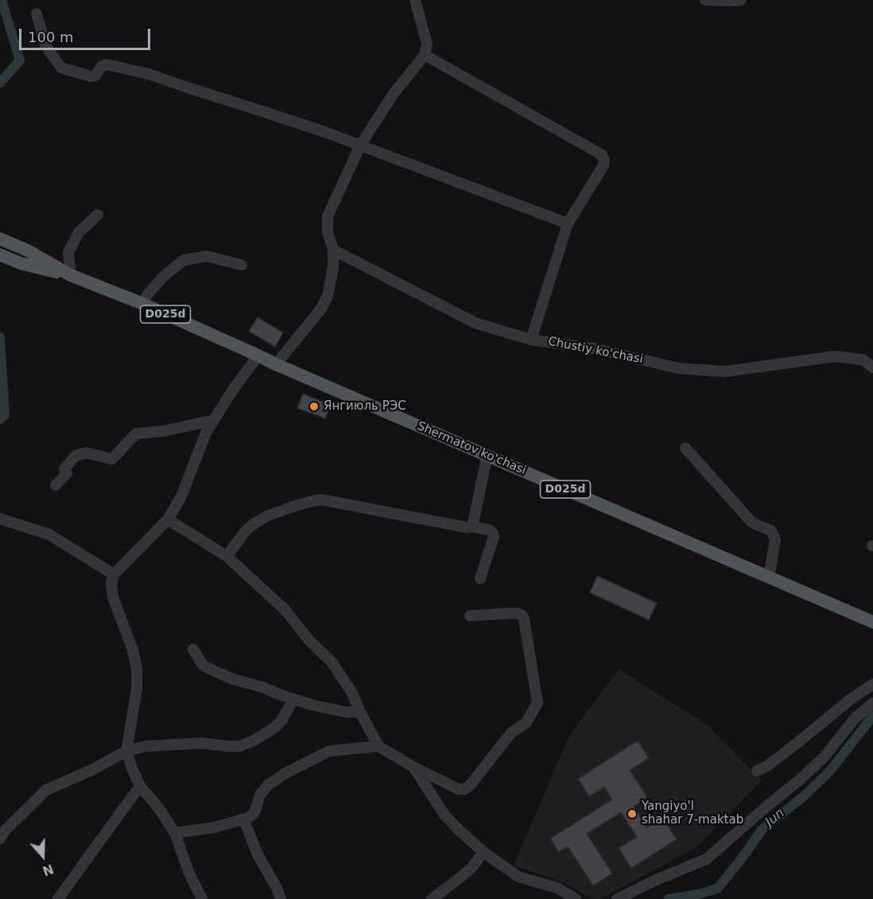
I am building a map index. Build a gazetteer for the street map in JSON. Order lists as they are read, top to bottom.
{
  "streets": {
    "main road": ["D025d", "Shermatov ko'chasi"],
    "street": ["Chustiy ko'chasi"]
  },
  "water": ["Jun"],
  "places": ["Янгиюль РЭС", "Yangiyo'l shahar 7-maktab"],
  "scale_bar": "100 m",
  "north": "bottom"
}
